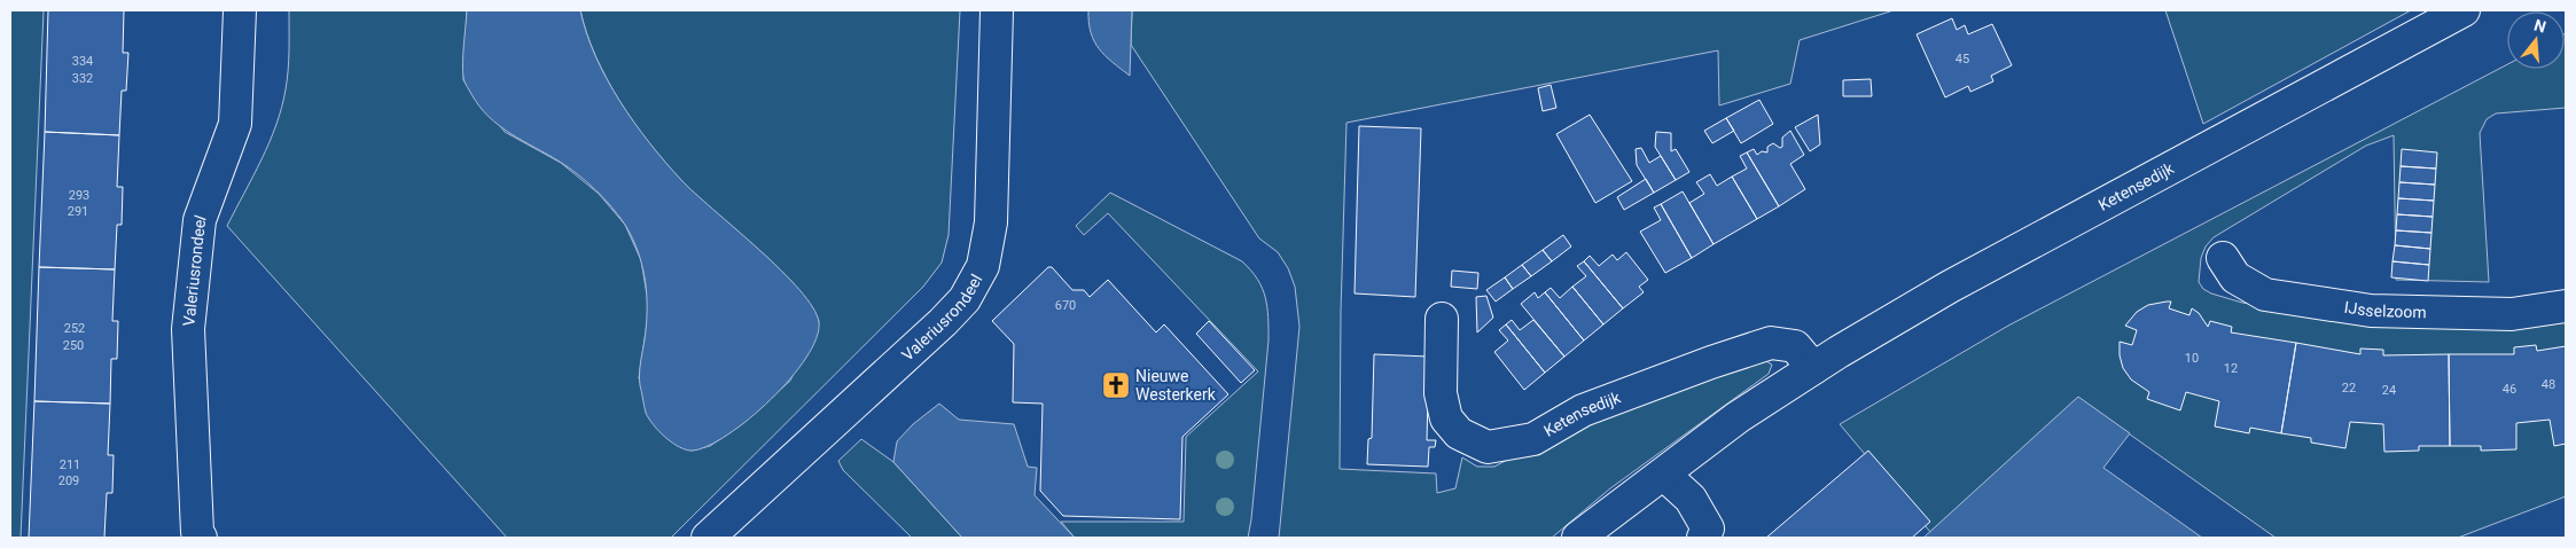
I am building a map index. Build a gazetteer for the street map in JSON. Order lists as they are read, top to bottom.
{
  "streets": {
    "street": ["Ketensedijk", "Valeriusrondeel", "IJsselzoom"]
  },
  "places": {
    "church": ["Nieuwe Westerkerk"]
  },
  "house_numbers": [
    "45",
    "334",
    "332",
    "293",
    "291",
    "670",
    "252",
    "250",
    "10",
    "12",
    "48",
    "22",
    "46",
    "24",
    "211",
    "209"
  ],
  "north": "top"
}
